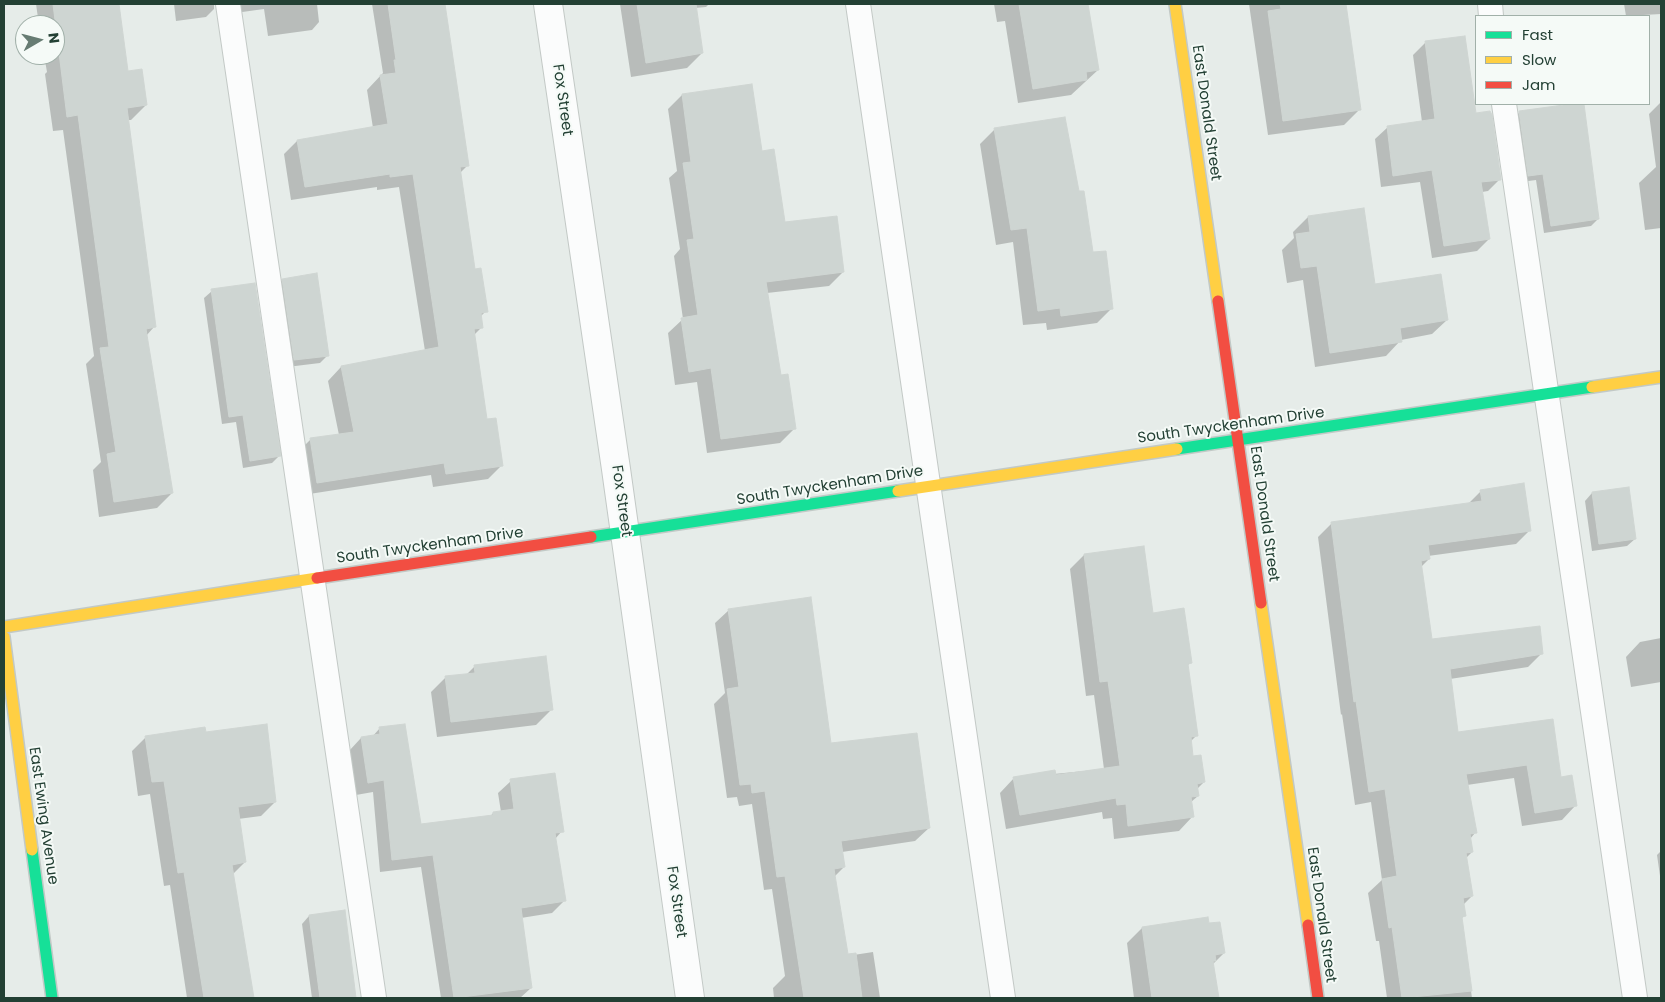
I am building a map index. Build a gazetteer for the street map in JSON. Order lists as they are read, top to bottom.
{
  "streets": {
    "street": [
      "Fox Street",
      "East Donald Street",
      "South Twyckenham Drive",
      "East Ewing Avenue"
    ]
  },
  "crossings": [
    ["Fox Street", "South Twyckenham Drive"],
    ["East Donald Street", "South Twyckenham Drive"]
  ],
  "legend": ["Fast", "Slow", "Jam"],
  "north": "right"
}
